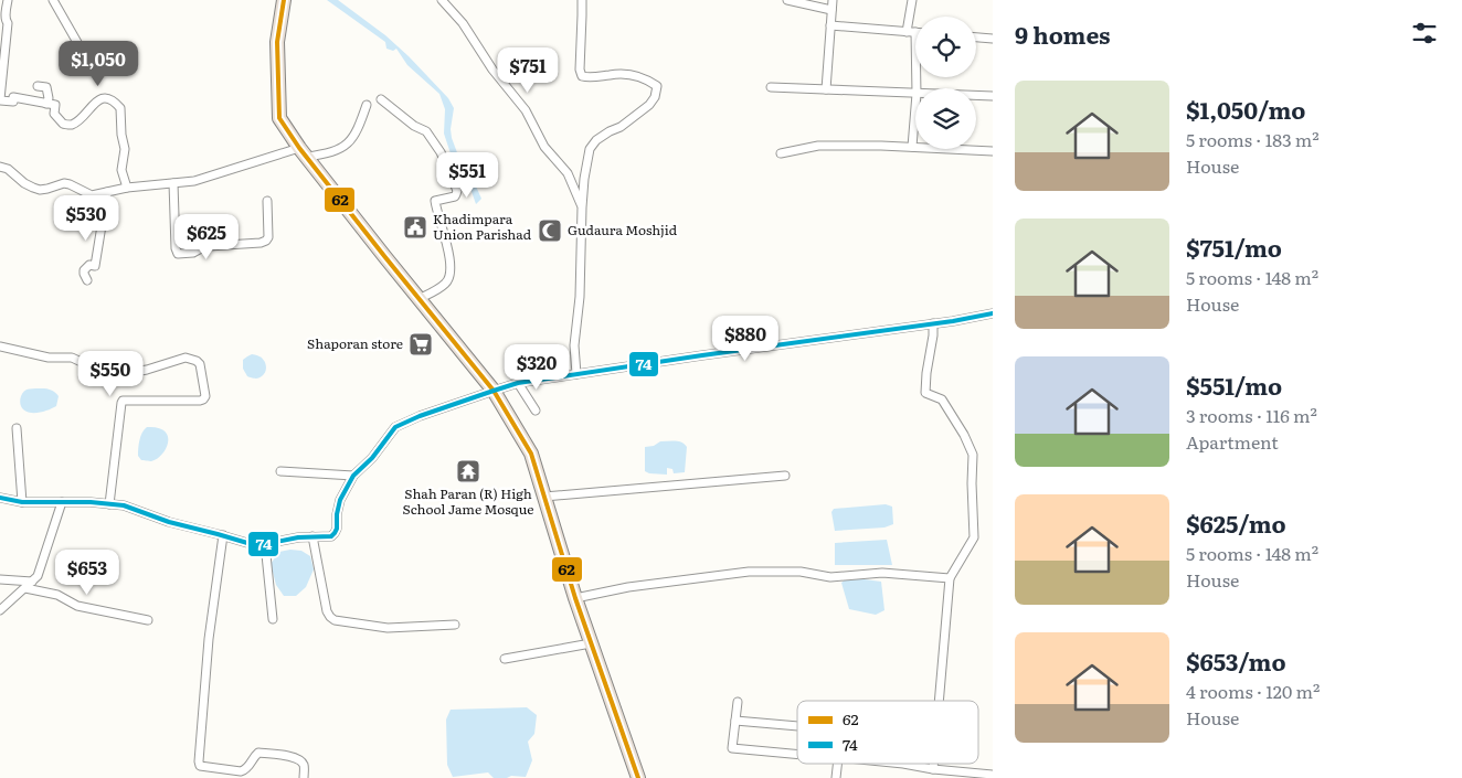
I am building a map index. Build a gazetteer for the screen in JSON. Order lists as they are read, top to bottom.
{
  "places": {
    "public building": ["Khadimpara Union Parishad"],
    "mosque": ["Gudaura Moshjid"],
    "supermarket": ["Shaporan store"],
    "temple": ["Shah Paran (R) High School Jame Mosque"]
  },
  "lines": ["transit line 62", "transit line 74"],
  "legend": ["62", "74"],
  "page": {
    "heading": "9 homes",
    "price": [
      "$1,050",
      "$751",
      "$551",
      "$530",
      "$625",
      "$880",
      "$320",
      "$550",
      "$653"
    ],
    "list": [
      {
        "name": "$1,050/mo",
        "note": "5 rooms · 183 m² · House"
      },
      {
        "name": "$751/mo",
        "note": "5 rooms · 148 m² · House"
      },
      {
        "name": "$551/mo",
        "note": "3 rooms · 116 m² · Apartment"
      },
      {
        "name": "$625/mo",
        "note": "5 rooms · 148 m² · House"
      },
      {
        "name": "$653/mo",
        "note": "4 rooms · 120 m² · House"
      }
    ]
  }
}
